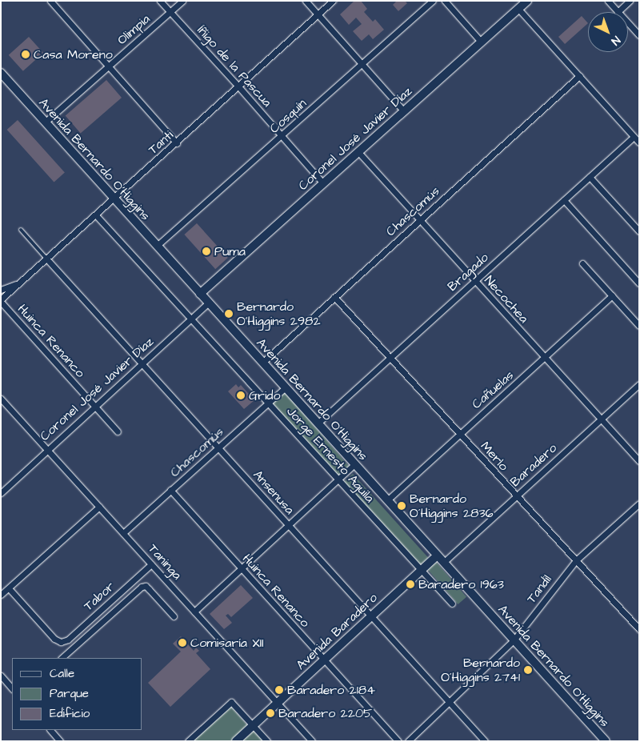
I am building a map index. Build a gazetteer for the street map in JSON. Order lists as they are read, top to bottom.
{
  "streets": {
    "main road": ["Coronel José Javier Díaz", "Avenida Bernardo O'Higgins", "Avenida Baradero"],
    "street": [
      "Olimpia",
      "Íñigo de la Pascua",
      "Cosquín",
      "Tanti",
      "Chascomús",
      "Bragado",
      "Necochea",
      "Huinca Renanco",
      "Cañuelas",
      "Jorge Ernesto Aguila",
      "Merlo",
      "Baradero",
      "Ansenusa",
      "Taninga",
      "Tandil",
      "Tabor"
    ]
  },
  "crossings": [
    ["Olimpia", "Íñigo de la Pascua"],
    ["Olimpia", "Avenida Bernardo O'Higgins"],
    ["Íñigo de la Pascua", "Cosquín"],
    ["Íñigo de la Pascua", "Coronel José Javier Díaz"],
    ["Íñigo de la Pascua", "Tanti"],
    ["Cosquín", "Avenida Bernardo O'Higgins"],
    ["Coronel José Javier Díaz", "Avenida Bernardo O'Higgins"],
    ["Coronel José Javier Díaz", "Necochea"],
    ["Coronel José Javier Díaz", "Huinca Renanco"],
    ["Coronel José Javier Díaz", "Jorge Ernesto Aguila"],
    ["Coronel José Javier Díaz", "Ansenusa"],
    ["Coronel José Javier Díaz", "Taninga"],
    ["Tanti", "Avenida Bernardo O'Higgins"],
    ["Tanti", "Huinca Renanco"],
    ["Tanti", "Jorge Ernesto Aguila"],
    ["Tanti", "Ansenusa"],
    ["Avenida Bernardo O'Higgins", "Chascomús"],
    ["Avenida Bernardo O'Higgins", "Bragado"],
    ["Avenida Bernardo O'Higgins", "Cañuelas"],
    ["Avenida Bernardo O'Higgins", "Baradero"],
    ["Avenida Bernardo O'Higgins", "Tandil"],
    ["Avenida Bernardo O'Higgins", "Avenida Baradero"],
    ["Chascomús", "Necochea"],
    ["Chascomús", "Huinca Renanco"],
    ["Chascomús", "Jorge Ernesto Aguila"],
    ["Chascomús", "Merlo"],
    ["Chascomús", "Ansenusa"],
    ["Chascomús", "Taninga"],
    ["Bragado", "Necochea"],
    ["Bragado", "Merlo"],
    ["Necochea", "Cañuelas"],
    ["Necochea", "Baradero"],
    ["Huinca Renanco", "Avenida Baradero"],
    ["Cañuelas", "Merlo"],
    ["Jorge Ernesto Aguila", "Avenida Baradero"],
    ["Merlo", "Baradero"],
    ["Merlo", "Tandil"],
    ["Ansenusa", "Tandil"],
    ["Ansenusa", "Avenida Baradero"],
    ["Taninga", "Tabor"],
    ["Taninga", "Avenida Baradero"]
  ],
  "places": [
    "Casa Moreno",
    "Puma",
    "Bernardo O'Higgins 2982",
    "Grido",
    "Bernardo O´Higgins 2836",
    "Baradero 1963",
    "Comisaría XII",
    "Bernardo O´Higgins 2741",
    "Baradero 2184",
    "Baradero 2205"
  ],
  "legend": ["Calle", "Parque", "Edificio"],
  "north": "bottom right"
}
